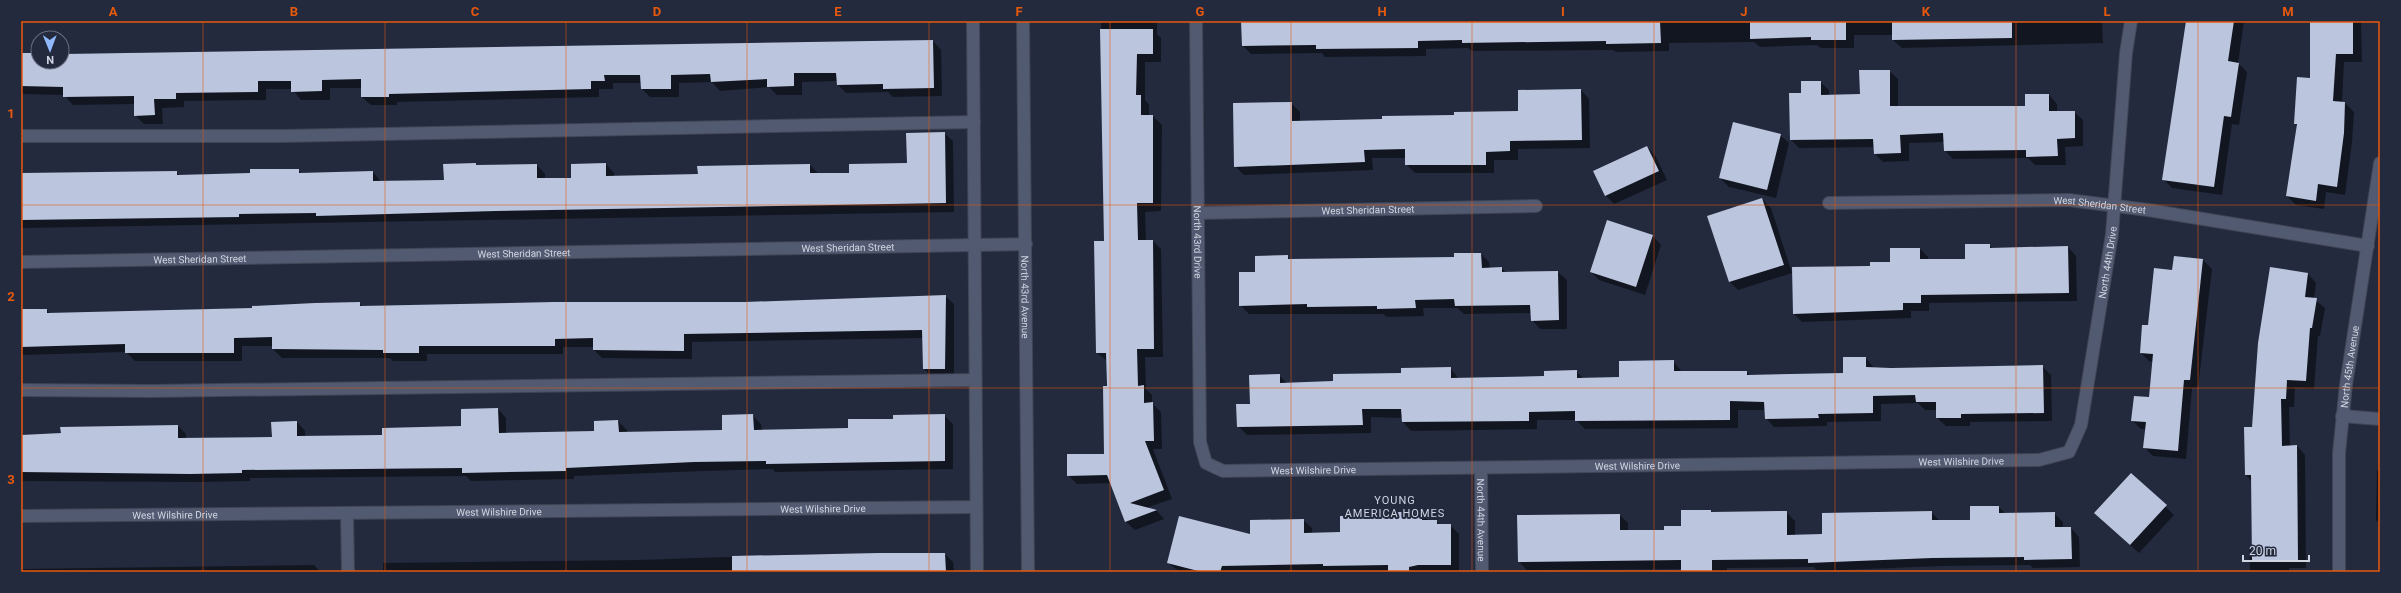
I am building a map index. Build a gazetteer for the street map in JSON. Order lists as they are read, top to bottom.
{
  "streets": {
    "street": [
      "West Sheridan Street",
      "North 43rd Drive",
      "North 44th Drive",
      "North 43rd Avenue",
      "North 45th Avenue",
      "West Wilshire Drive",
      "North 44th Avenue"
    ]
  },
  "crossings": [
    ["West Sheridan Street", "North 43rd Drive"],
    ["West Sheridan Street", "North 44th Drive"],
    ["West Sheridan Street", "North 43rd Avenue"],
    ["West Sheridan Street", "North 45th Avenue"],
    ["North 43rd Drive", "West Wilshire Drive"],
    ["North 44th Drive", "West Wilshire Drive"],
    ["West Wilshire Drive", "North 44th Avenue"]
  ],
  "districts": ["YOUNG AMERICA HOMES"],
  "scale_bar": "20 m",
  "north": "bottom",
  "grid": {
    "columns": [
      "A",
      "B",
      "C",
      "D",
      "E",
      "F",
      "G",
      "H",
      "I",
      "J",
      "K",
      "L",
      "M"
    ],
    "rows": ["1", "2", "3"]
  }
}
